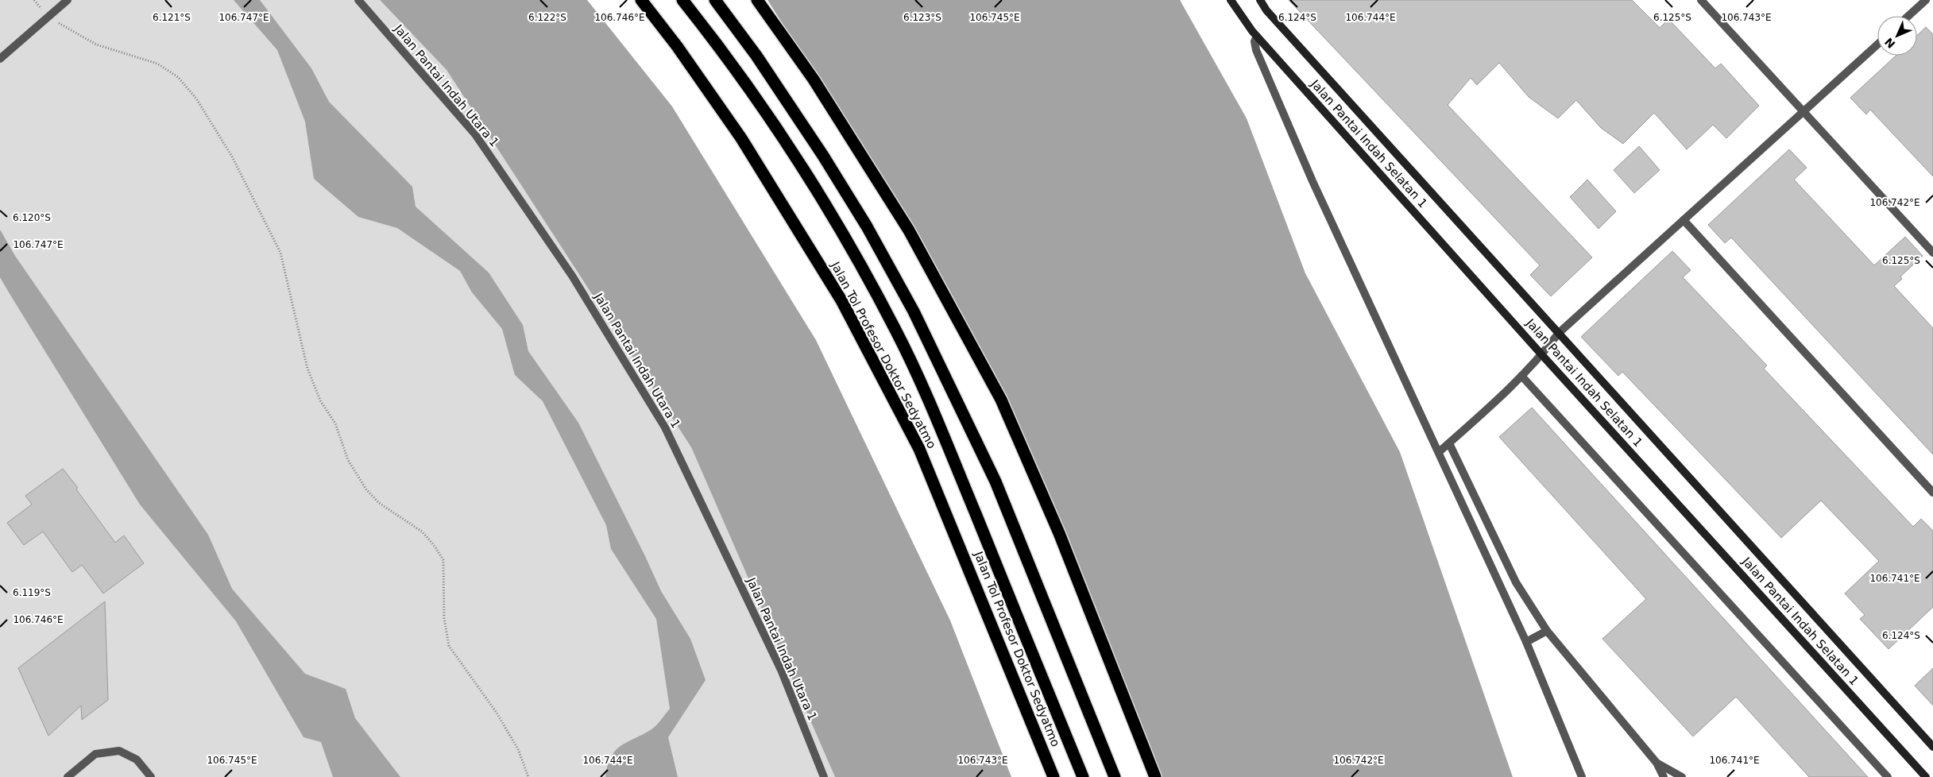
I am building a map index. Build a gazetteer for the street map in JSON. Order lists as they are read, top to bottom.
{
  "streets": {
    "highway": ["Jalan Tol Profesor Doktor Sedyatmo"],
    "street": ["Jalan Pantai Indah Utara 1", "Jalan Pantai Indah Selatan 1"]
  },
  "north": "bottom left",
  "coordinates": [
    "6.121°S",
    "106.747°E",
    "6.122°S",
    "106.746°E",
    "6.123°S",
    "106.745°E",
    "6.124°S",
    "106.744°E",
    "6.125°S",
    "106.743°E",
    "106.742°E",
    "6.120°S",
    "106.741°E",
    "6.119°S"
  ]
}
